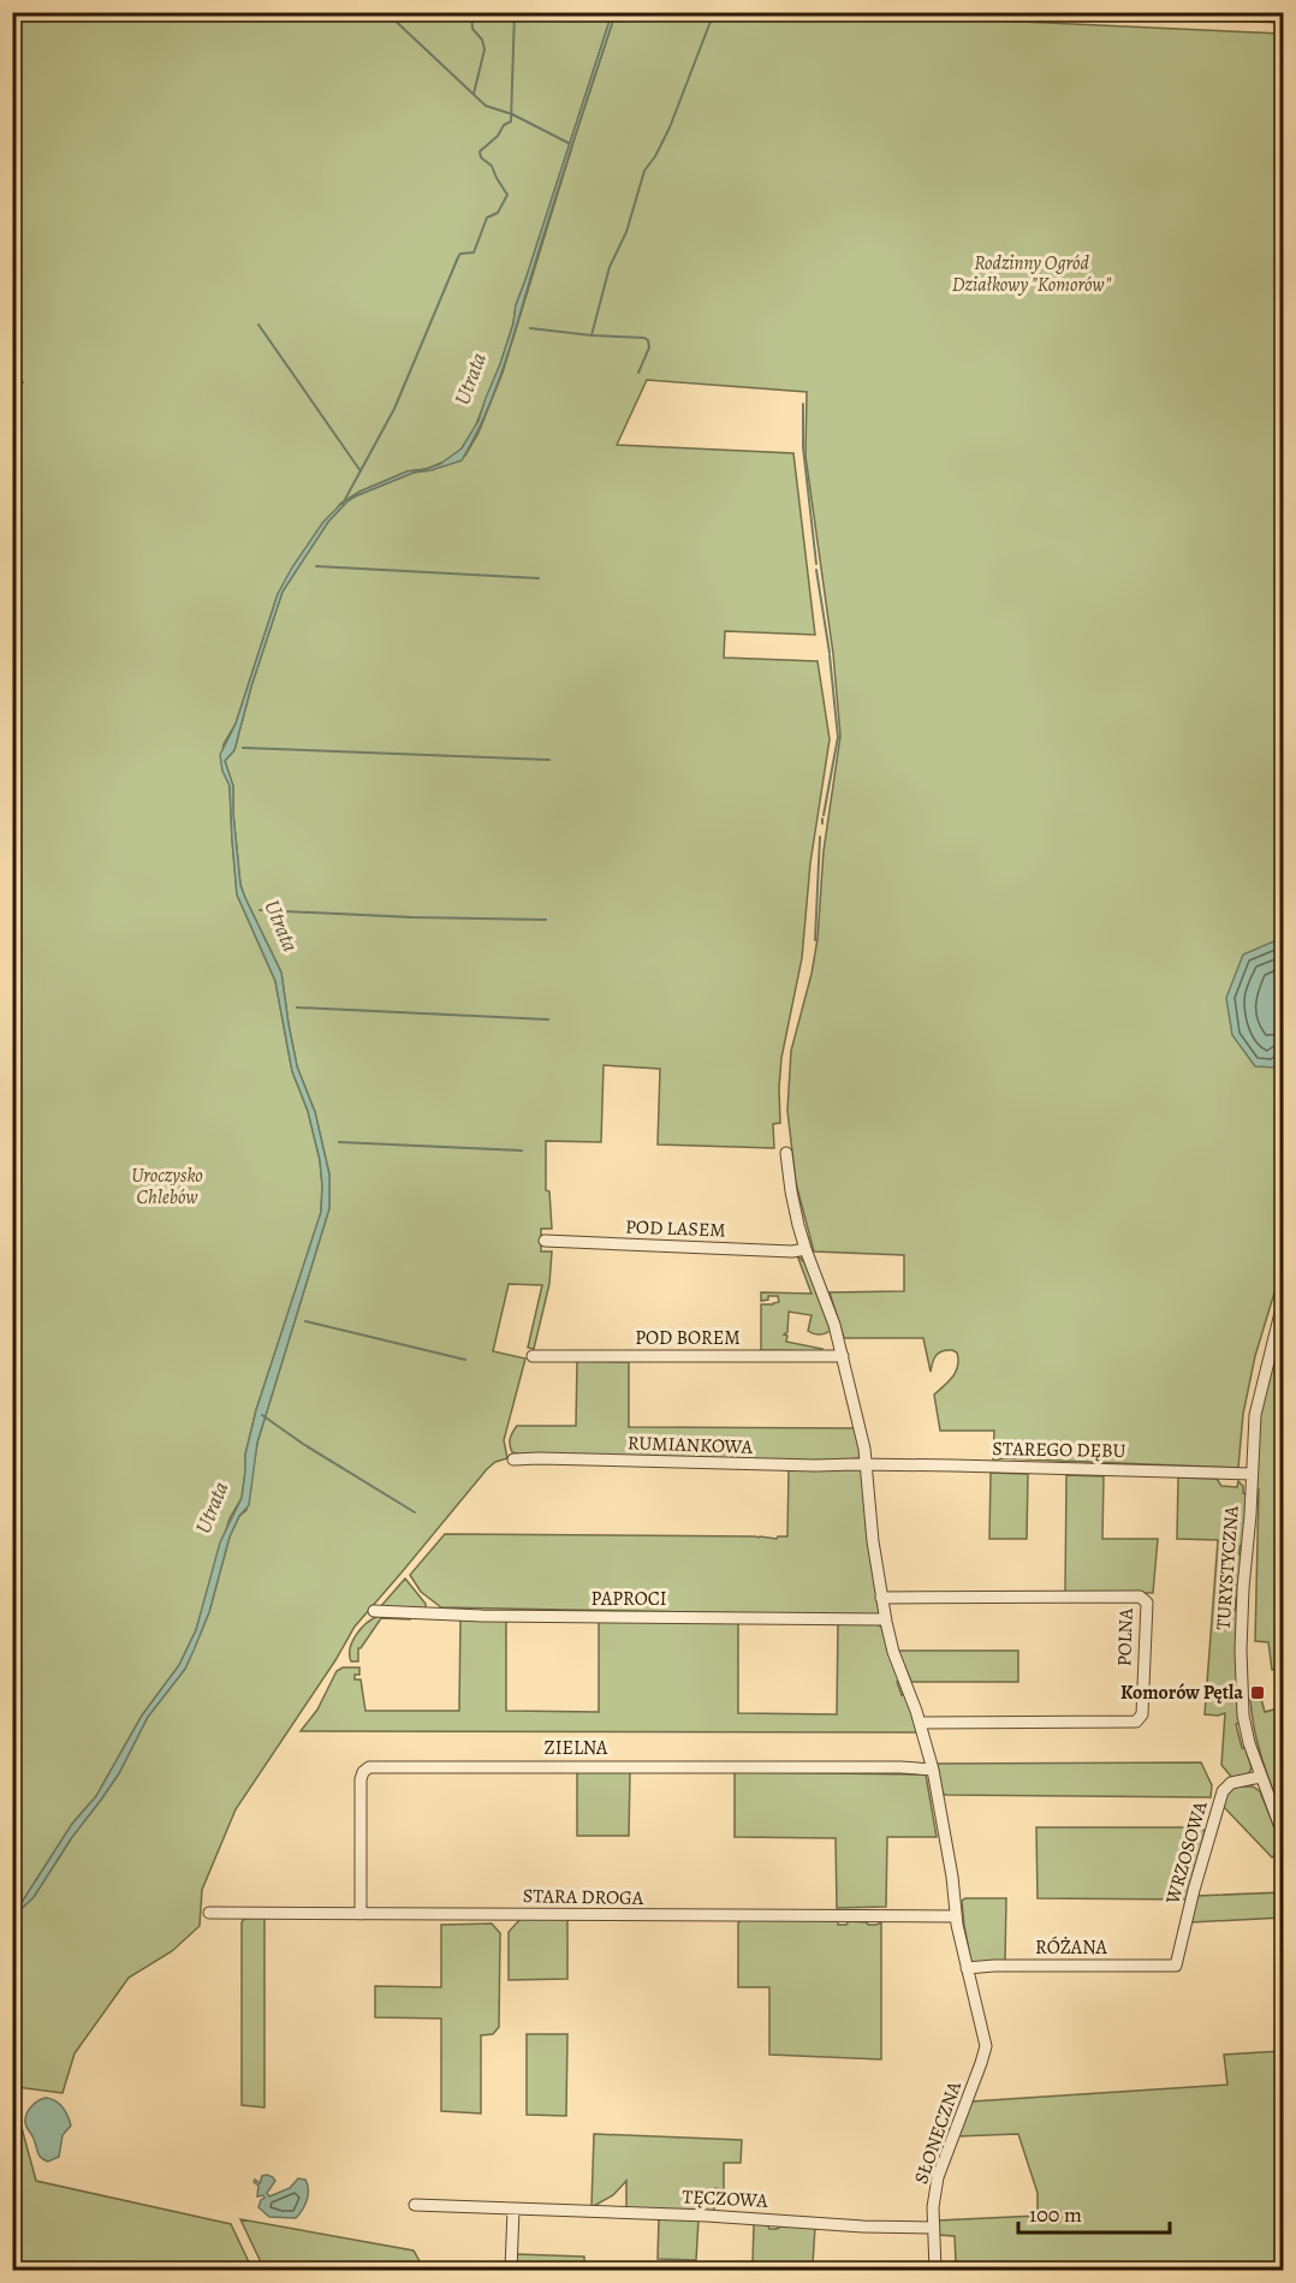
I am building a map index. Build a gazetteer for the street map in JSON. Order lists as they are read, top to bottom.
{
  "streets": {
    "street": [
      "POD LASEM",
      "POD BOREM",
      "RUMIANKOWA",
      "STAREGO DĘBU",
      "TURYSTYCZNA",
      "PAPROCI",
      "POLNA",
      "ZIELNA",
      "WRZOSOWA",
      "STARA DROGA",
      "RÓŻANA",
      "SŁONECZNA",
      "TĘCZOWA"
    ]
  },
  "crossings": [
    ["RUMIANKOWA", "STAREGO DĘBU"],
    ["STAREGO DĘBU", "TURYSTYCZNA"],
    ["TURYSTYCZNA", "WRZOSOWA"],
    ["ZIELNA", "STARA DROGA"],
    ["WRZOSOWA", "RÓŻANA"],
    ["RÓŻANA", "SŁONECZNA"],
    ["SŁONECZNA", "TĘCZOWA"]
  ],
  "water": ["Utrata"],
  "parks": ["Rodzinny Ogród Działkowy \"Komorów\"", "Uroczysko Chlebów"],
  "places": {
    "transit": ["Komorów Pętla"]
  },
  "scale_bar": "100 m"
}
